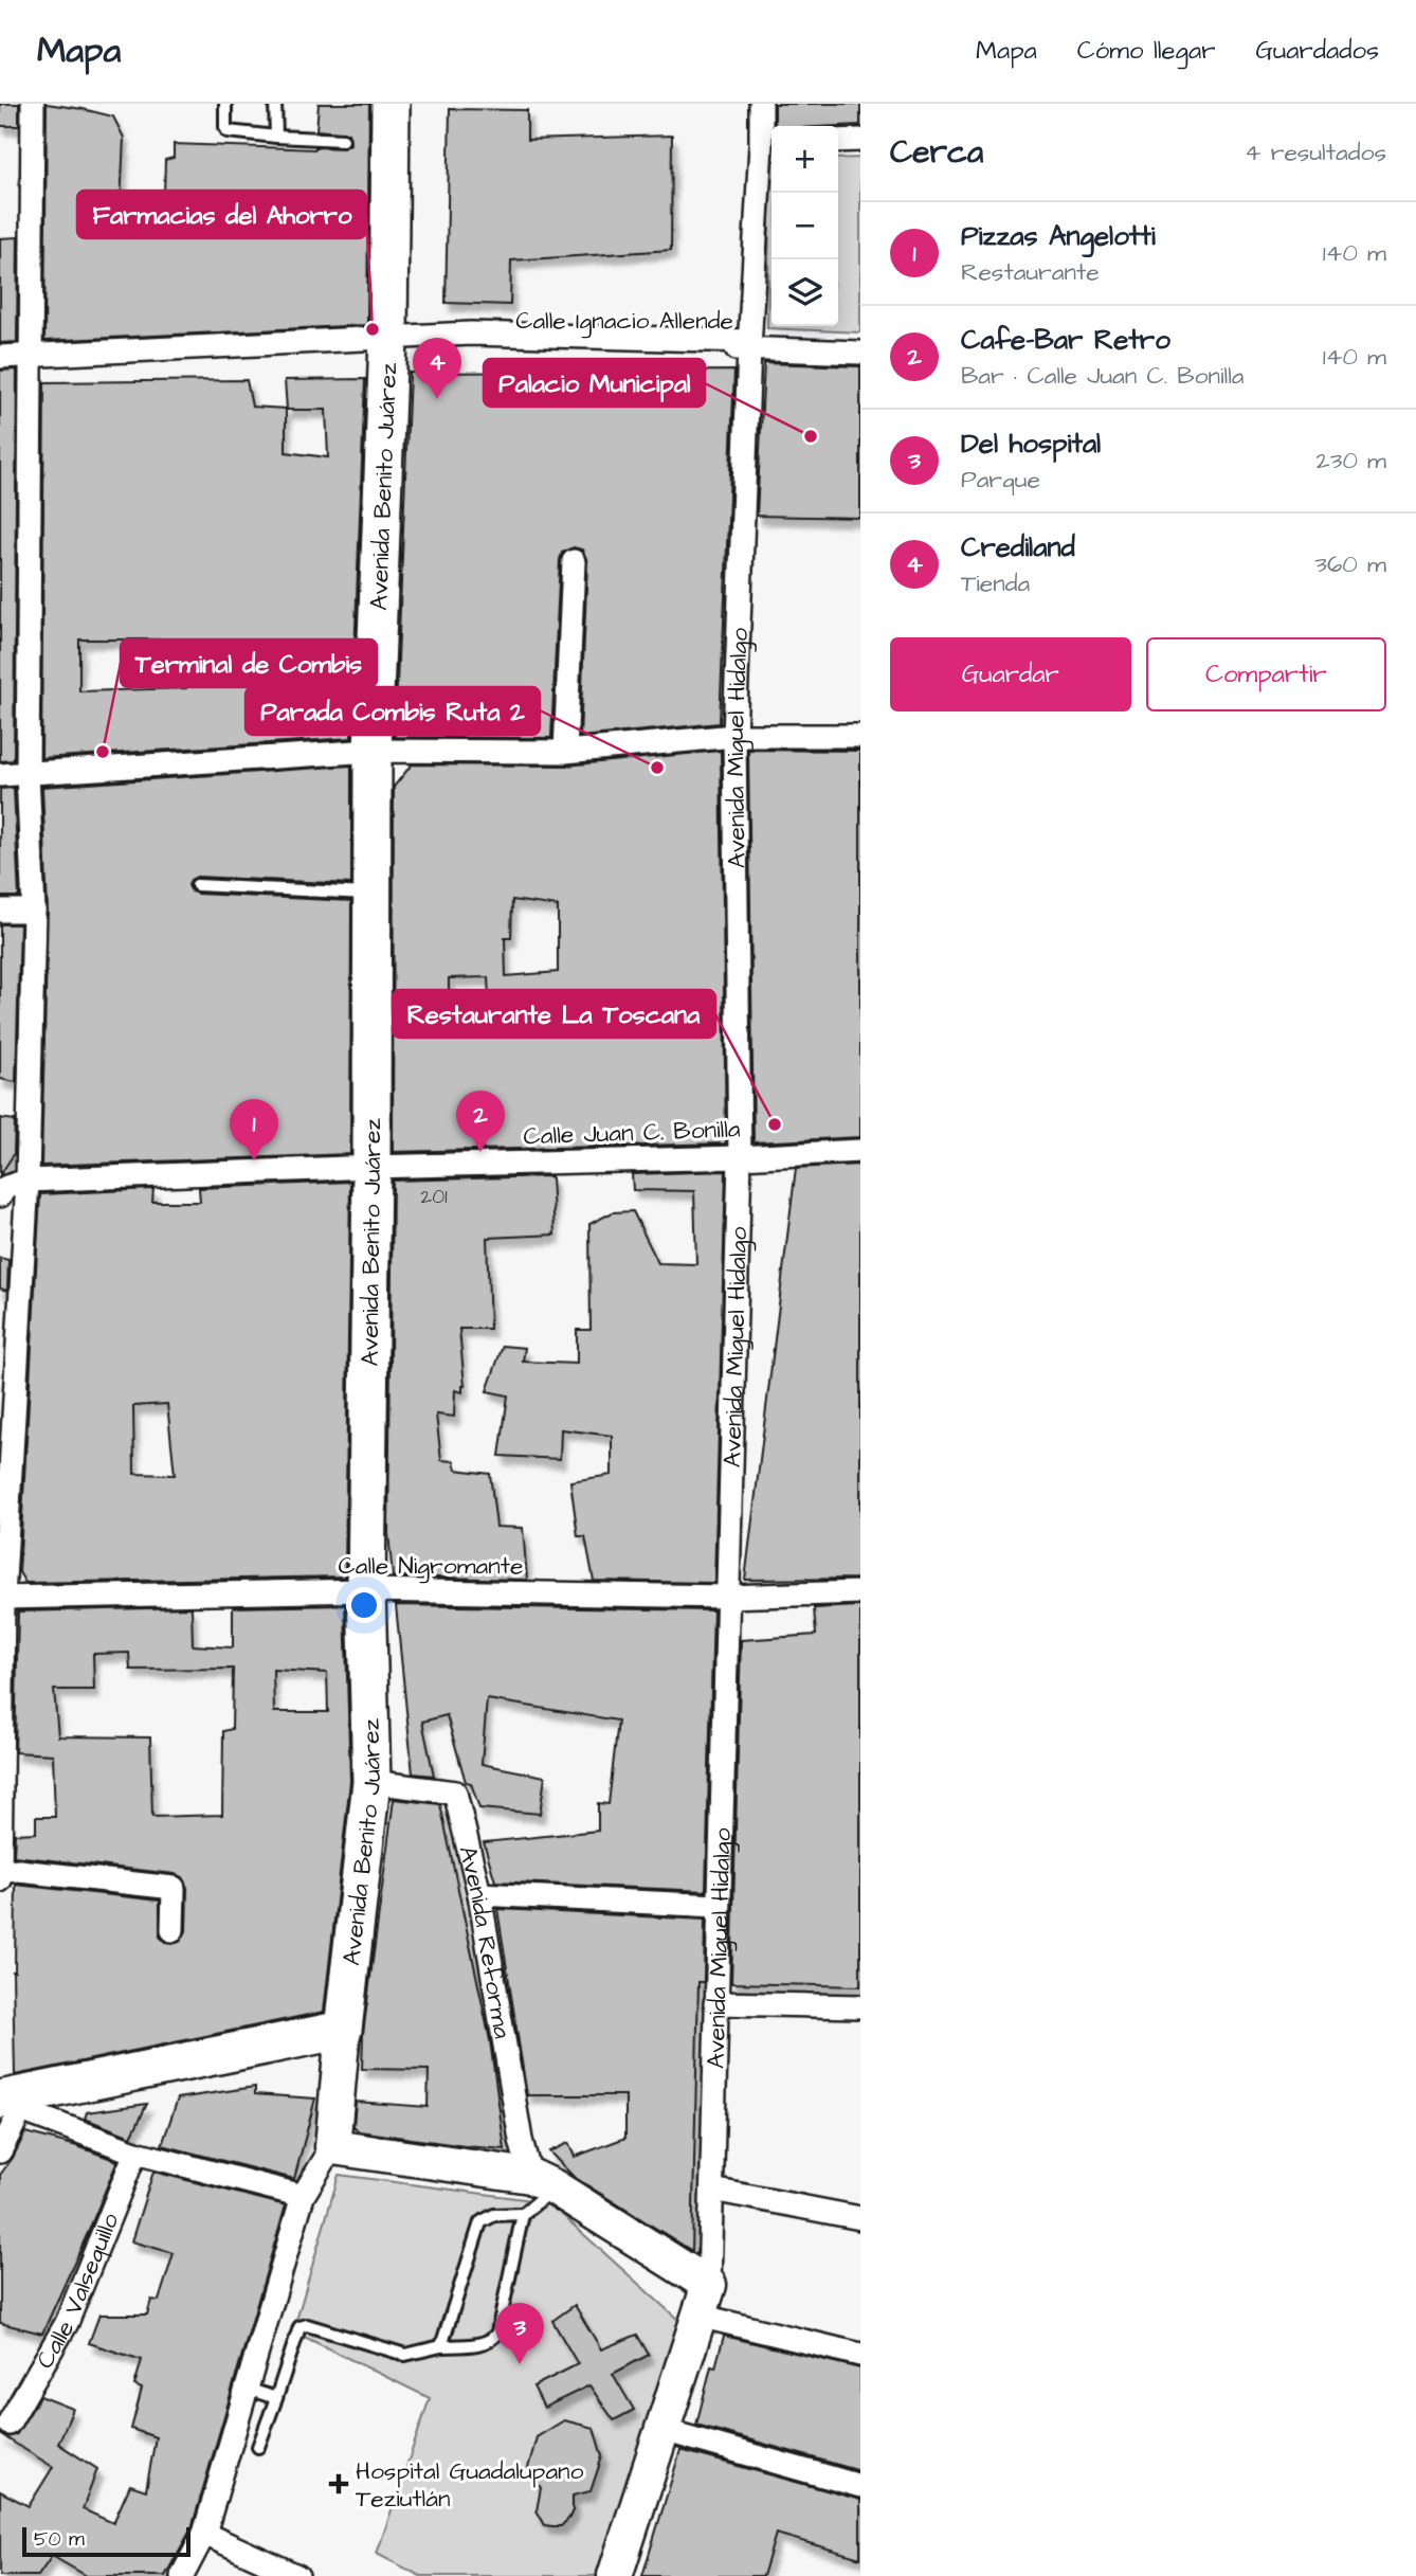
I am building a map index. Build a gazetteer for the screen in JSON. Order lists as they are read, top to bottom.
{
  "streets": {
    "main road": ["Avenida Benito Juárez", "Avenida Miguel Hidalgo"],
    "street": [
      "Calle Ignacio Allende",
      "Calle Juan C. Bonilla",
      "Calle Nigromante",
      "Avenida Reforma",
      "Calle Valsequillo"
    ]
  },
  "crossings": [
    ["Calle Ignacio Allende", "Avenida Benito Juárez"],
    ["Calle Ignacio Allende", "Avenida Miguel Hidalgo"],
    ["Avenida Benito Juárez", "Calle Juan C. Bonilla"],
    ["Avenida Benito Juárez", "Calle Nigromante"],
    ["Avenida Benito Juárez", "Avenida Reforma"],
    ["Avenida Miguel Hidalgo", "Calle Juan C. Bonilla"],
    ["Avenida Miguel Hidalgo", "Calle Nigromante"]
  ],
  "places": {
    "other": [
      "Farmacias del Ahorro",
      "Palacio Municipal",
      "Terminal de Combis",
      "Parada Combis Ruta 2",
      "Restaurante La Toscana"
    ],
    "health": ["Hospital Guadalupano Teziutlán"]
  },
  "house_numbers": ["201"],
  "scale_bar": "50 m",
  "page": {
    "header": "Mapa",
    "nav": ["Mapa", "Cómo llegar", "Guardados"],
    "heading": ["Cerca", "4 resultados"],
    "map_buttons": ["+", "−"],
    "list": [
      {
        "mark": "1",
        "name": "Pizzas Angelotti",
        "note": "Restaurante",
        "value": "140 m"
      },
      {
        "mark": "2",
        "name": "Cafe-Bar Retro",
        "note": "Bar · Calle Juan C. Bonilla",
        "value": "140 m"
      },
      {
        "mark": "3",
        "name": "Del hospital",
        "note": "Parque",
        "value": "230 m"
      },
      {
        "mark": "4",
        "name": "Crediland",
        "note": "Tienda",
        "value": "360 m"
      }
    ],
    "pins": [
      "4",
      "2",
      "1",
      "3"
    ],
    "buttons": ["Guardar", "Compartir"],
    "scale": "50 m"
  }
}
